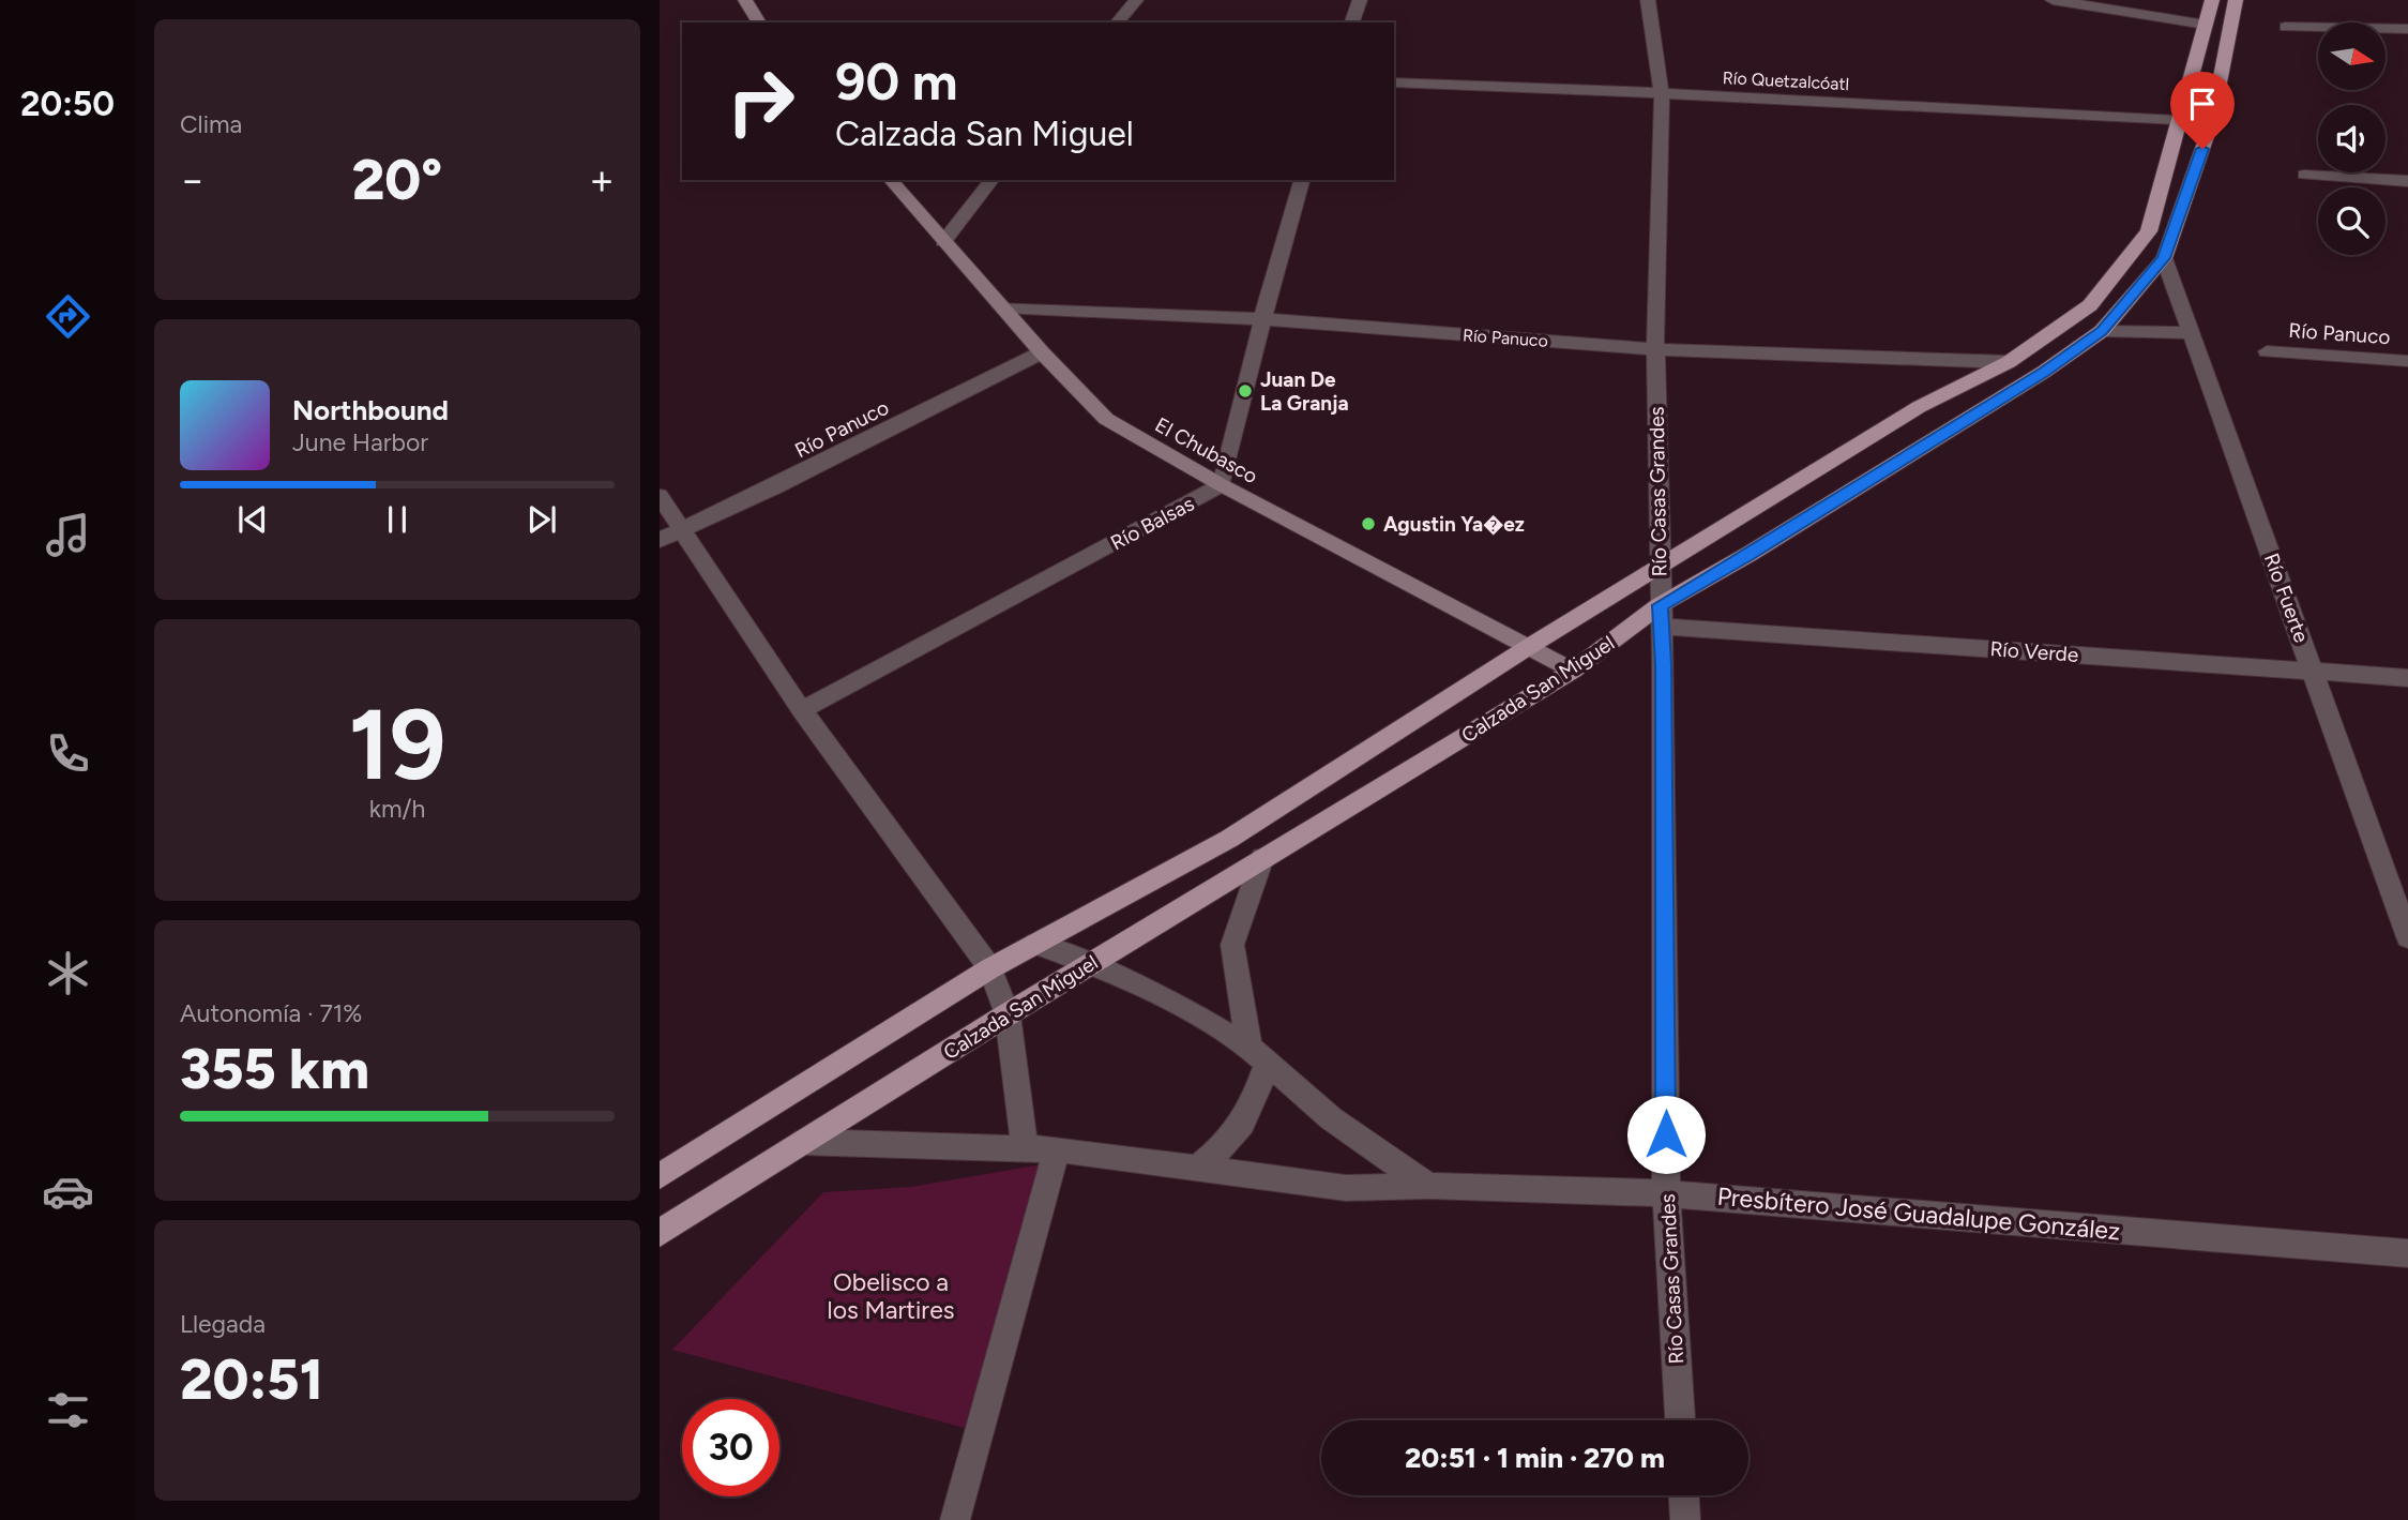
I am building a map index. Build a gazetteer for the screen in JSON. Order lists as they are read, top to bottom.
{
  "streets": {
    "main road": ["Calzada San Miguel"],
    "street": [
      "Río Quetzalcóatl",
      "Río Panuco",
      "El Chubasco",
      "Río Casas Grandes",
      "Río Balsas",
      "Río Fuerte",
      "Río Verde",
      "Presbítero José Guadalupe González"
    ]
  },
  "crossings": [
    ["Río Quetzalcóatl", "Río Casas Grandes"],
    ["Río Quetzalcóatl", "Calzada San Miguel"],
    ["Río Panuco", "El Chubasco"],
    ["Río Panuco", "Río Casas Grandes"],
    ["Río Panuco", "Calzada San Miguel"],
    ["El Chubasco", "Río Balsas"],
    ["El Chubasco", "Calzada San Miguel"],
    ["Río Casas Grandes", "Río Verde"],
    ["Río Casas Grandes", "Calzada San Miguel"],
    ["Río Casas Grandes", "Presbítero José Guadalupe González"],
    ["Río Fuerte", "Río Verde"],
    ["Río Fuerte", "Calzada San Miguel"],
    ["Río Verde", "Calzada San Miguel"],
    ["Calzada San Miguel", "Presbítero José Guadalupe González"]
  ],
  "parks": ["Obelisco a los Martires"],
  "places": ["Juan De La Granja", "Agustin Ya�ez"],
  "north": "right",
  "page": {
    "tabs": "20:50",
    "tile": [
      "Clima",
      ["19", "km/h"],
      ["Autonomía · 71%", "355 km"],
      ["Llegada", "20:51"]
    ],
    "turn": ["90 m", "Calzada San Miguel"],
    "heat": ["−", "20°", "+"],
    "song": ["Northbound", "June Harbor"],
    "limit": "30",
    "trip": "20:51 · 1 min · 270 m"
  }
}
